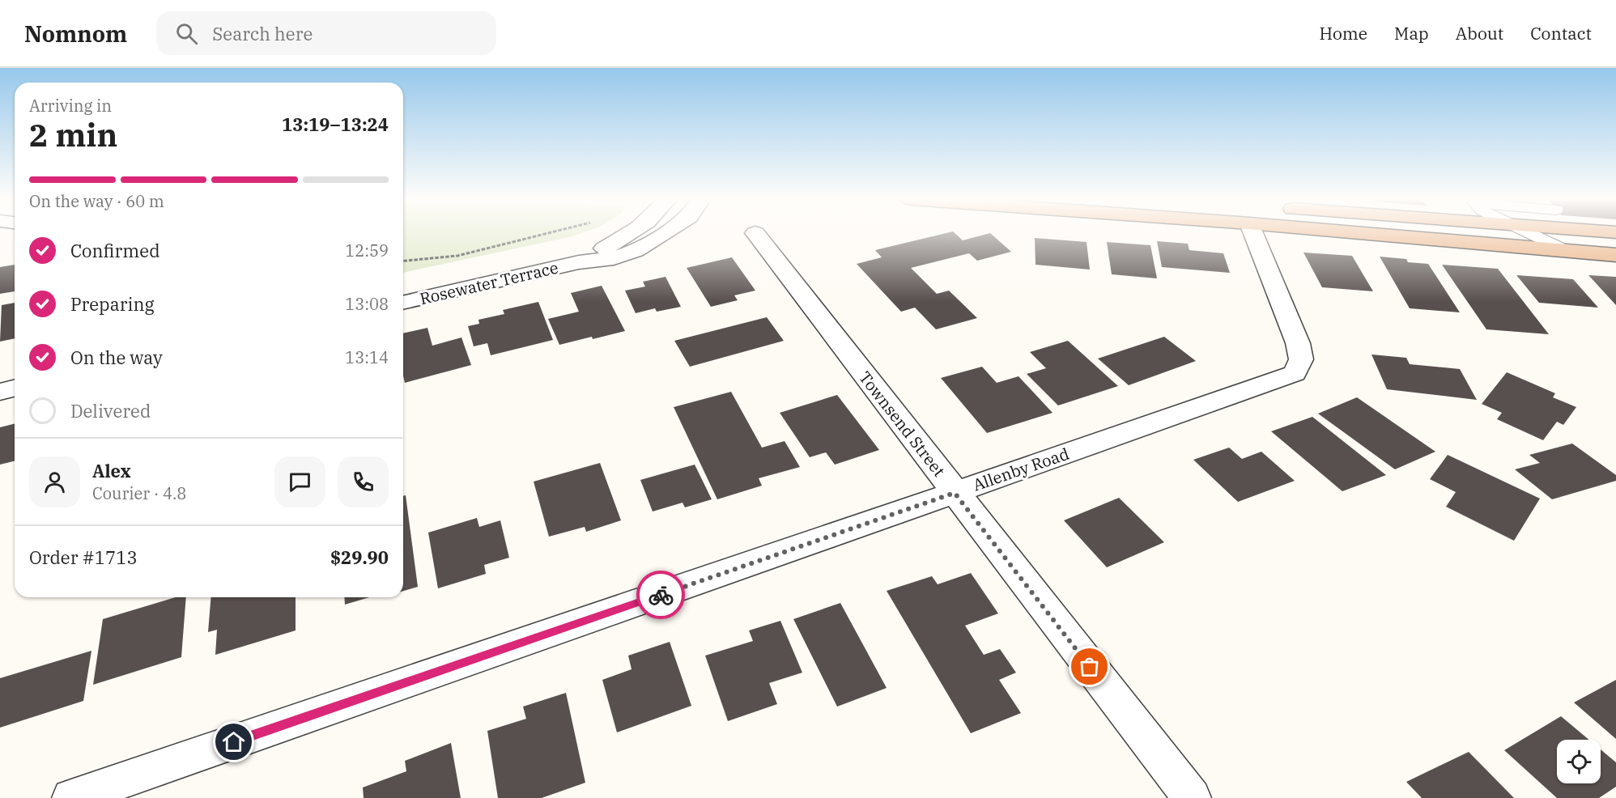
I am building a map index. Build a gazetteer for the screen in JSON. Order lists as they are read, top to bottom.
{
  "streets": {
    "street": ["Rosewater Terrace", "Townsend Street", "Allenby Road"]
  },
  "crossings": [
    ["Townsend Street", "Allenby Road"]
  ],
  "page": {
    "header": "Nomnom",
    "search": "Search here",
    "nav": [
      "Home",
      "Map",
      "About",
      "Contact"
    ],
    "heading": ["2 min", "Arriving in", "13:19–13:24"],
    "panel": [
      "Alex",
      "Courier · 4.8",
      "Order #1713",
      "$29.90"
    ],
    "bar": "On the way · 60 m",
    "list": [
      ["Confirmed", "12:59"],
      ["Preparing", "13:08"],
      ["On the way", "13:14"],
      "Delivered"
    ]
  }
}
